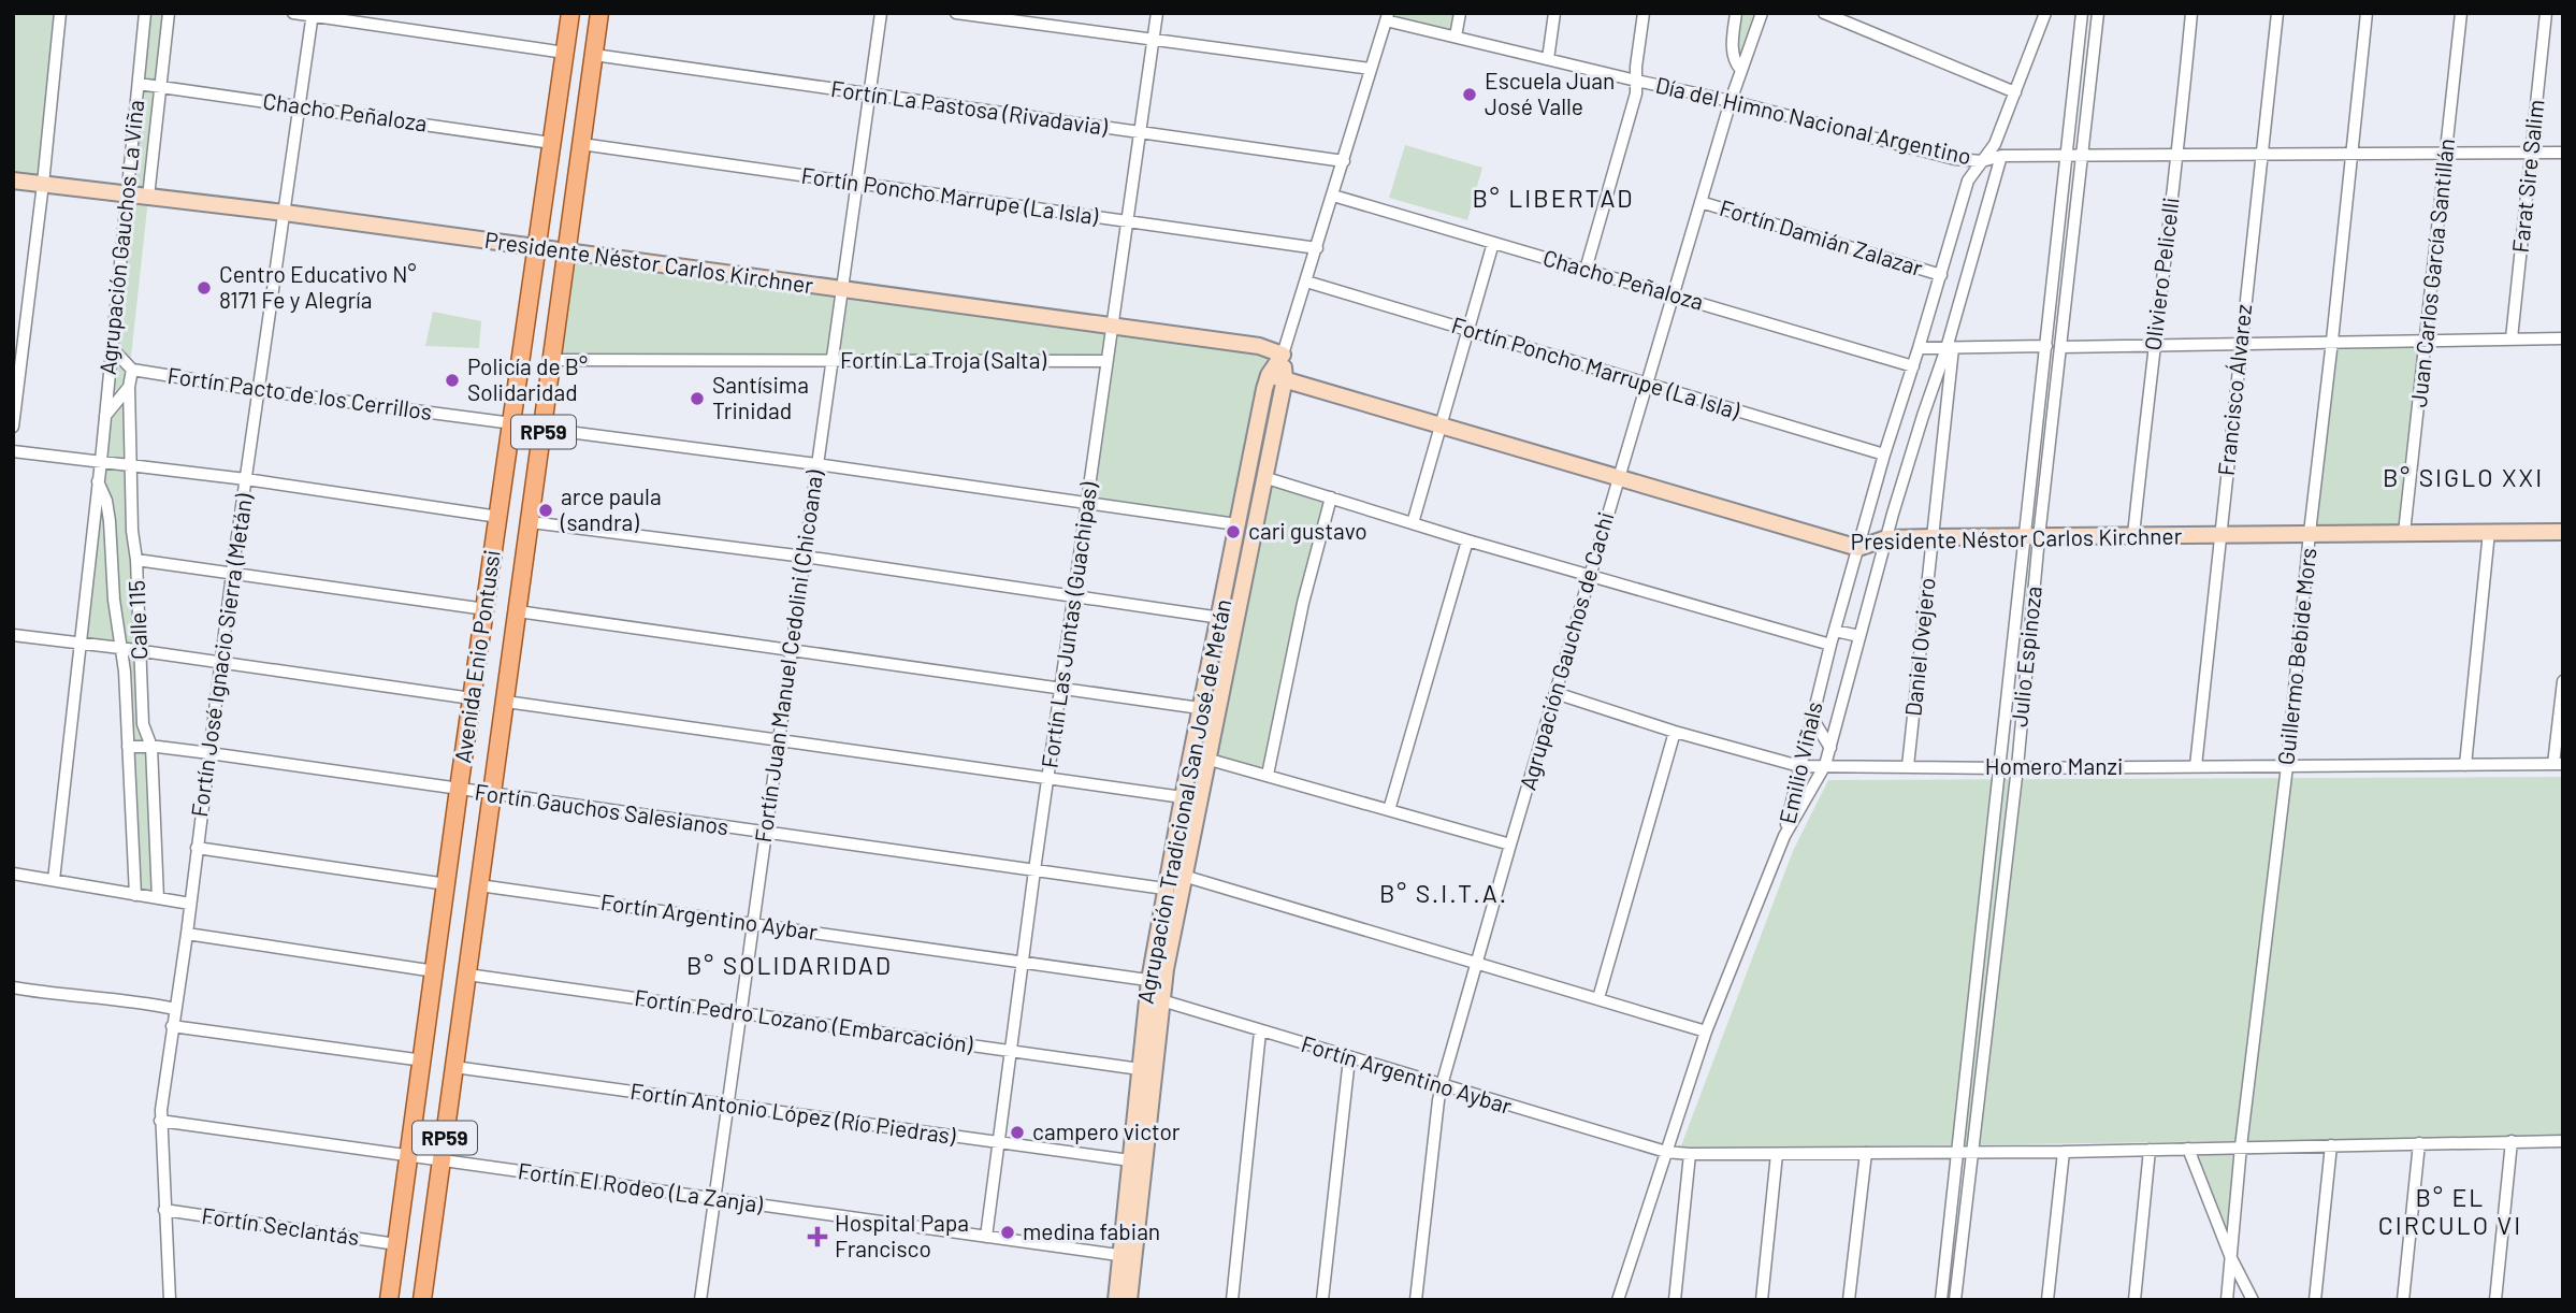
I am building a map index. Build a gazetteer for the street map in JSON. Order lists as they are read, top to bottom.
{
  "streets": {
    "main road": ["RP59", "Avenida Enio Pontussi"],
    "street": [
      "Fortín La Pastosa (Rivadavia)",
      "Chacho Peñaloza",
      "Día del Himno Nacional Argentino",
      "Farat Sire Salim",
      "Fortín Poncho Marrupe (La Isla)",
      "Agrupación Gauchos La Viña",
      "Fortín Damián Zalazar",
      "Presidente Néstor Carlos Kirchner",
      "Juan Carlos García Santillán",
      "Oliviero Pelicelli",
      "Fortín La Troja (Salta)",
      "Francisco Álvarez",
      "Fortín Pacto de los Cerrillos",
      "Calle 115",
      "Fortín Las Juntas (Guachipas)",
      "Daniel Ovejero",
      "Agrupación Gauchos de Cachi",
      "Fortín José Ignacio Sierra (Metán)",
      "Fortín Juan Manuel Cedolini (Chicoana)",
      "Julio Espinoza",
      "Guillermo Bebide Mors",
      "Emilio Viñals",
      "Homero Manzi",
      "Agrupación Tradicional San José de Metán",
      "Fortín Gauchos Salesianos",
      "Fortín Argentino Aybar",
      "Fortín Pedro Lozano (Embarcación)",
      "Fortín Antonio López (Río Piedras)",
      "Fortín El Rodeo (La Zanja)",
      "Fortín Seclantás"
    ]
  },
  "crossings": [
    ["Fortín La Pastosa (Rivadavia)", "Fortín Las Juntas (Guachipas)"],
    ["Fortín La Pastosa (Rivadavia)", "Avenida Enio Pontussi"],
    ["Fortín La Pastosa (Rivadavia)", "Fortín Juan Manuel Cedolini (Chicoana)"],
    ["Fortín La Pastosa (Rivadavia)", "Agrupación Tradicional San José de Metán"],
    ["Chacho Peñaloza", "Agrupación Gauchos La Viña"],
    ["Chacho Peñaloza", "Agrupación Gauchos de Cachi"],
    ["Chacho Peñaloza", "Fortín José Ignacio Sierra (Metán)"],
    ["Chacho Peñaloza", "Avenida Enio Pontussi"],
    ["Chacho Peñaloza", "Emilio Viñals"],
    ["Chacho Peñaloza", "Agrupación Tradicional San José de Metán"],
    ["Día del Himno Nacional Argentino", "Farat Sire Salim"],
    ["Día del Himno Nacional Argentino", "Juan Carlos García Santillán"],
    ["Día del Himno Nacional Argentino", "Oliviero Pelicelli"],
    ["Día del Himno Nacional Argentino", "Francisco Álvarez"],
    ["Día del Himno Nacional Argentino", "Agrupación Gauchos de Cachi"],
    ["Día del Himno Nacional Argentino", "Julio Espinoza"],
    ["Día del Himno Nacional Argentino", "Guillermo Bebide Mors"],
    ["Día del Himno Nacional Argentino", "Emilio Viñals"],
    ["Día del Himno Nacional Argentino", "Agrupación Tradicional San José de Metán"],
    ["Fortín Poncho Marrupe (La Isla)", "Fortín Las Juntas (Guachipas)"],
    ["Fortín Poncho Marrupe (La Isla)", "Agrupación Gauchos de Cachi"],
    ["Fortín Poncho Marrupe (La Isla)", "Avenida Enio Pontussi"],
    ["Fortín Poncho Marrupe (La Isla)", "Fortín Juan Manuel Cedolini (Chicoana)"],
    ["Fortín Poncho Marrupe (La Isla)", "Emilio Viñals"],
    ["Fortín Poncho Marrupe (La Isla)", "Agrupación Tradicional San José de Metán"],
    ["Agrupación Gauchos La Viña", "Presidente Néstor Carlos Kirchner"],
    ["Fortín Damián Zalazar", "Agrupación Gauchos de Cachi"],
    ["Fortín Damián Zalazar", "Emilio Viñals"],
    ["Presidente Néstor Carlos Kirchner", "Juan Carlos García Santillán"],
    ["Presidente Néstor Carlos Kirchner", "Oliviero Pelicelli"],
    ["Presidente Néstor Carlos Kirchner", "Francisco Álvarez"],
    ["Presidente Néstor Carlos Kirchner", "Fortín Las Juntas (Guachipas)"],
    ["Presidente Néstor Carlos Kirchner", "Daniel Ovejero"],
    ["Presidente Néstor Carlos Kirchner", "Agrupación Gauchos de Cachi"],
    ["Presidente Néstor Carlos Kirchner", "Fortín José Ignacio Sierra (Metán)"],
    ["Presidente Néstor Carlos Kirchner", "Avenida Enio Pontussi"],
    ["Presidente Néstor Carlos Kirchner", "Fortín Juan Manuel Cedolini (Chicoana)"],
    ["Presidente Néstor Carlos Kirchner", "Julio Espinoza"],
    ["Presidente Néstor Carlos Kirchner", "Guillermo Bebide Mors"],
    ["Presidente Néstor Carlos Kirchner", "Emilio Viñals"],
    ["Presidente Néstor Carlos Kirchner", "Agrupación Tradicional San José de Metán"],
    ["Fortín La Troja (Salta)", "Fortín Las Juntas (Guachipas)"],
    ["Fortín La Troja (Salta)", "Avenida Enio Pontussi"],
    ["Fortín La Troja (Salta)", "Fortín Juan Manuel Cedolini (Chicoana)"],
    ["Francisco Álvarez", "Homero Manzi"],
    ["Fortín Pacto de los Cerrillos", "Calle 115"],
    ["Fortín Pacto de los Cerrillos", "Fortín José Ignacio Sierra (Metán)"],
    ["Fortín Pacto de los Cerrillos", "Avenida Enio Pontussi"],
    ["Calle 115", "Fortín Gauchos Salesianos"],
    ["Fortín Las Juntas (Guachipas)", "Fortín Gauchos Salesianos"],
    ["Fortín Las Juntas (Guachipas)", "Fortín Argentino Aybar"],
    ["Fortín Las Juntas (Guachipas)", "Fortín Pedro Lozano (Embarcación)"],
    ["Fortín Las Juntas (Guachipas)", "Fortín Antonio López (Río Piedras)"],
    ["Fortín Las Juntas (Guachipas)", "Fortín El Rodeo (La Zanja)"],
    ["Daniel Ovejero", "Emilio Viñals"],
    ["Daniel Ovejero", "Homero Manzi"],
    ["Agrupación Gauchos de Cachi", "Homero Manzi"],
    ["Agrupación Gauchos de Cachi", "Fortín Argentino Aybar"],
    ["Fortín José Ignacio Sierra (Metán)", "Fortín Gauchos Salesianos"],
    ["Fortín José Ignacio Sierra (Metán)", "Fortín El Rodeo (La Zanja)"],
    ["Fortín José Ignacio Sierra (Metán)", "Fortín Seclantás"],
    ["Avenida Enio Pontussi", "Fortín Gauchos Salesianos"],
    ["Avenida Enio Pontussi", "Fortín Argentino Aybar"],
    ["Avenida Enio Pontussi", "Fortín Pedro Lozano (Embarcación)"],
    ["Avenida Enio Pontussi", "Fortín Antonio López (Río Piedras)"],
    ["Avenida Enio Pontussi", "Fortín El Rodeo (La Zanja)"],
    ["Avenida Enio Pontussi", "Fortín Seclantás"],
    ["Fortín Juan Manuel Cedolini (Chicoana)", "Fortín Gauchos Salesianos"],
    ["Fortín Juan Manuel Cedolini (Chicoana)", "Fortín Argentino Aybar"],
    ["Fortín Juan Manuel Cedolini (Chicoana)", "Fortín Pedro Lozano (Embarcación)"],
    ["Fortín Juan Manuel Cedolini (Chicoana)", "Fortín Antonio López (Río Piedras)"],
    ["Fortín Juan Manuel Cedolini (Chicoana)", "Fortín El Rodeo (La Zanja)"],
    ["Julio Espinoza", "Homero Manzi"],
    ["Julio Espinoza", "Fortín Argentino Aybar"],
    ["Guillermo Bebide Mors", "Homero Manzi"],
    ["Guillermo Bebide Mors", "Fortín Argentino Aybar"],
    ["Emilio Viñals", "Homero Manzi"],
    ["Agrupación Tradicional San José de Metán", "Fortín Gauchos Salesianos"],
    ["Agrupación Tradicional San José de Metán", "Fortín Argentino Aybar"],
    ["Agrupación Tradicional San José de Metán", "Fortín Pedro Lozano (Embarcación)"],
    ["Agrupación Tradicional San José de Metán", "Fortín Antonio López (Río Piedras)"],
    ["Agrupación Tradicional San José de Metán", "Fortín El Rodeo (La Zanja)"]
  ],
  "districts": [
    "B° LIBERTAD",
    "B° SIGLO XXI",
    "B° S.I.T.A.",
    "B° SOLIDARIDAD",
    "B° EL CIRCULO VI"
  ],
  "places": {
    "other": [
      "Escuela Juan José Valle",
      "Centro Educativo N° 8171 Fe y Alegría",
      "Policía de B° Solidaridad",
      "Santísima Trinidad",
      "arce paula (sandra)",
      "cari gustavo",
      "campero victor",
      "medina fabian"
    ],
    "health": ["Hospital Papa Francisco"]
  }
}
